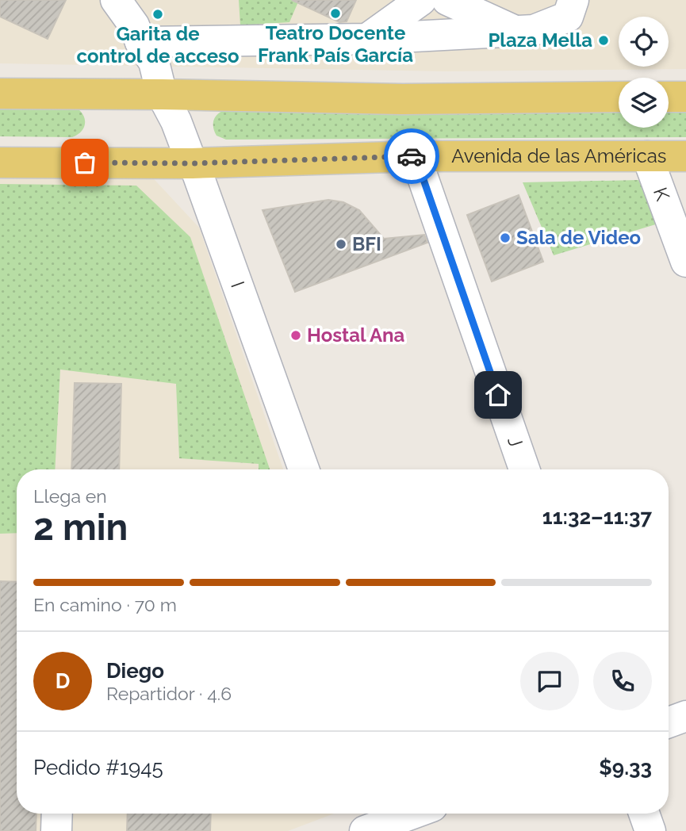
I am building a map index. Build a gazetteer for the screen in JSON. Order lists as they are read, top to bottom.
{
  "streets": {
    "main road": ["Avenida de las Américas"],
    "street": ["K", "I", "J"]
  },
  "crossings": [
    ["Avenida de las Américas", "K"],
    ["Avenida de las Américas", "I"],
    ["Avenida de las Américas", "J"]
  ],
  "places": [
    "Teatro Docente Frank País García",
    "Garita de control de acceso",
    "Plaza Mella",
    "Sala de Video",
    "BFI",
    "Hostal Ana"
  ],
  "page": {
    "heading": ["2 min", "Llega en", "11:32–11:37"],
    "panel": [
      "Diego",
      "Repartidor · 4.6",
      "Pedido #1945",
      "$9.33"
    ],
    "bar": "En camino · 70 m",
    "round": "D"
  }
}
